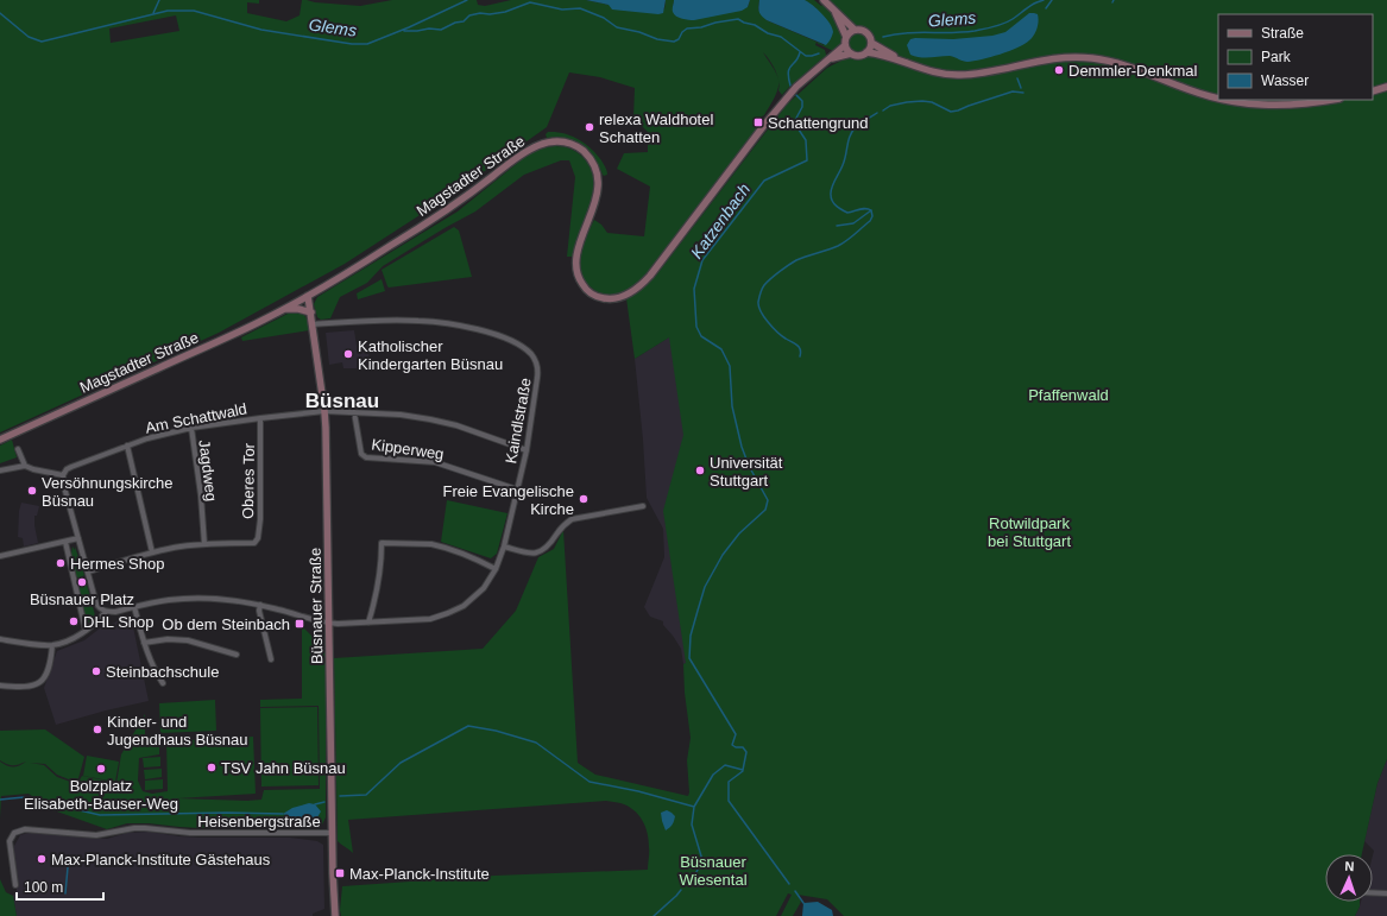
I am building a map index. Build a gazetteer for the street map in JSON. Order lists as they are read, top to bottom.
{
  "streets": {
    "main road": ["Magstadter Straße", "Büsnauer Straße"],
    "street": [
      "Am Schattwald",
      "Kaindlstraße",
      "Kipperweg",
      "Jagdweg",
      "Oberes Tor",
      "Heisenbergstraße"
    ]
  },
  "crossings": [
    ["Magstadter Straße", "Büsnauer Straße"],
    ["Am Schattwald", "Kaindlstraße"],
    ["Am Schattwald", "Kipperweg"],
    ["Am Schattwald", "Jagdweg"],
    ["Am Schattwald", "Oberes Tor"],
    ["Am Schattwald", "Büsnauer Straße"],
    ["Kaindlstraße", "Kipperweg"],
    ["Kaindlstraße", "Büsnauer Straße"],
    ["Jagdweg", "Oberes Tor"],
    ["Büsnauer Straße", "Heisenbergstraße"]
  ],
  "districts": ["Büsnau"],
  "water": ["Glems", "Katzenbach"],
  "parks": ["Pfaffenwald", "Rotwildpark bei Stuttgart", "Büsnauer Wiesental"],
  "places": {
    "other": [
      "Demmler-Denkmal",
      "relexa Waldhotel Schatten",
      "Katholischer Kindergarten Büsnau",
      "Universität Stuttgart",
      "Versöhnungskirche Büsnau",
      "Freie Evangelische Kirche",
      "Hermes Shop",
      "Büsnauer Platz",
      "DHL Shop",
      "Steinbachschule",
      "Kinder- und Jugendhaus Büsnau",
      "TSV Jahn Büsnau",
      "Bolzplatz Elisabeth-Bauser-Weg",
      "Max-Planck-Institute Gästehaus"
    ],
    "transit": ["Schattengrund", "Ob dem Steinbach", "Max-Planck-Institute"]
  },
  "legend": ["Straße", "Park", "Wasser"],
  "scale_bar": "100 m",
  "north": "top"
}
